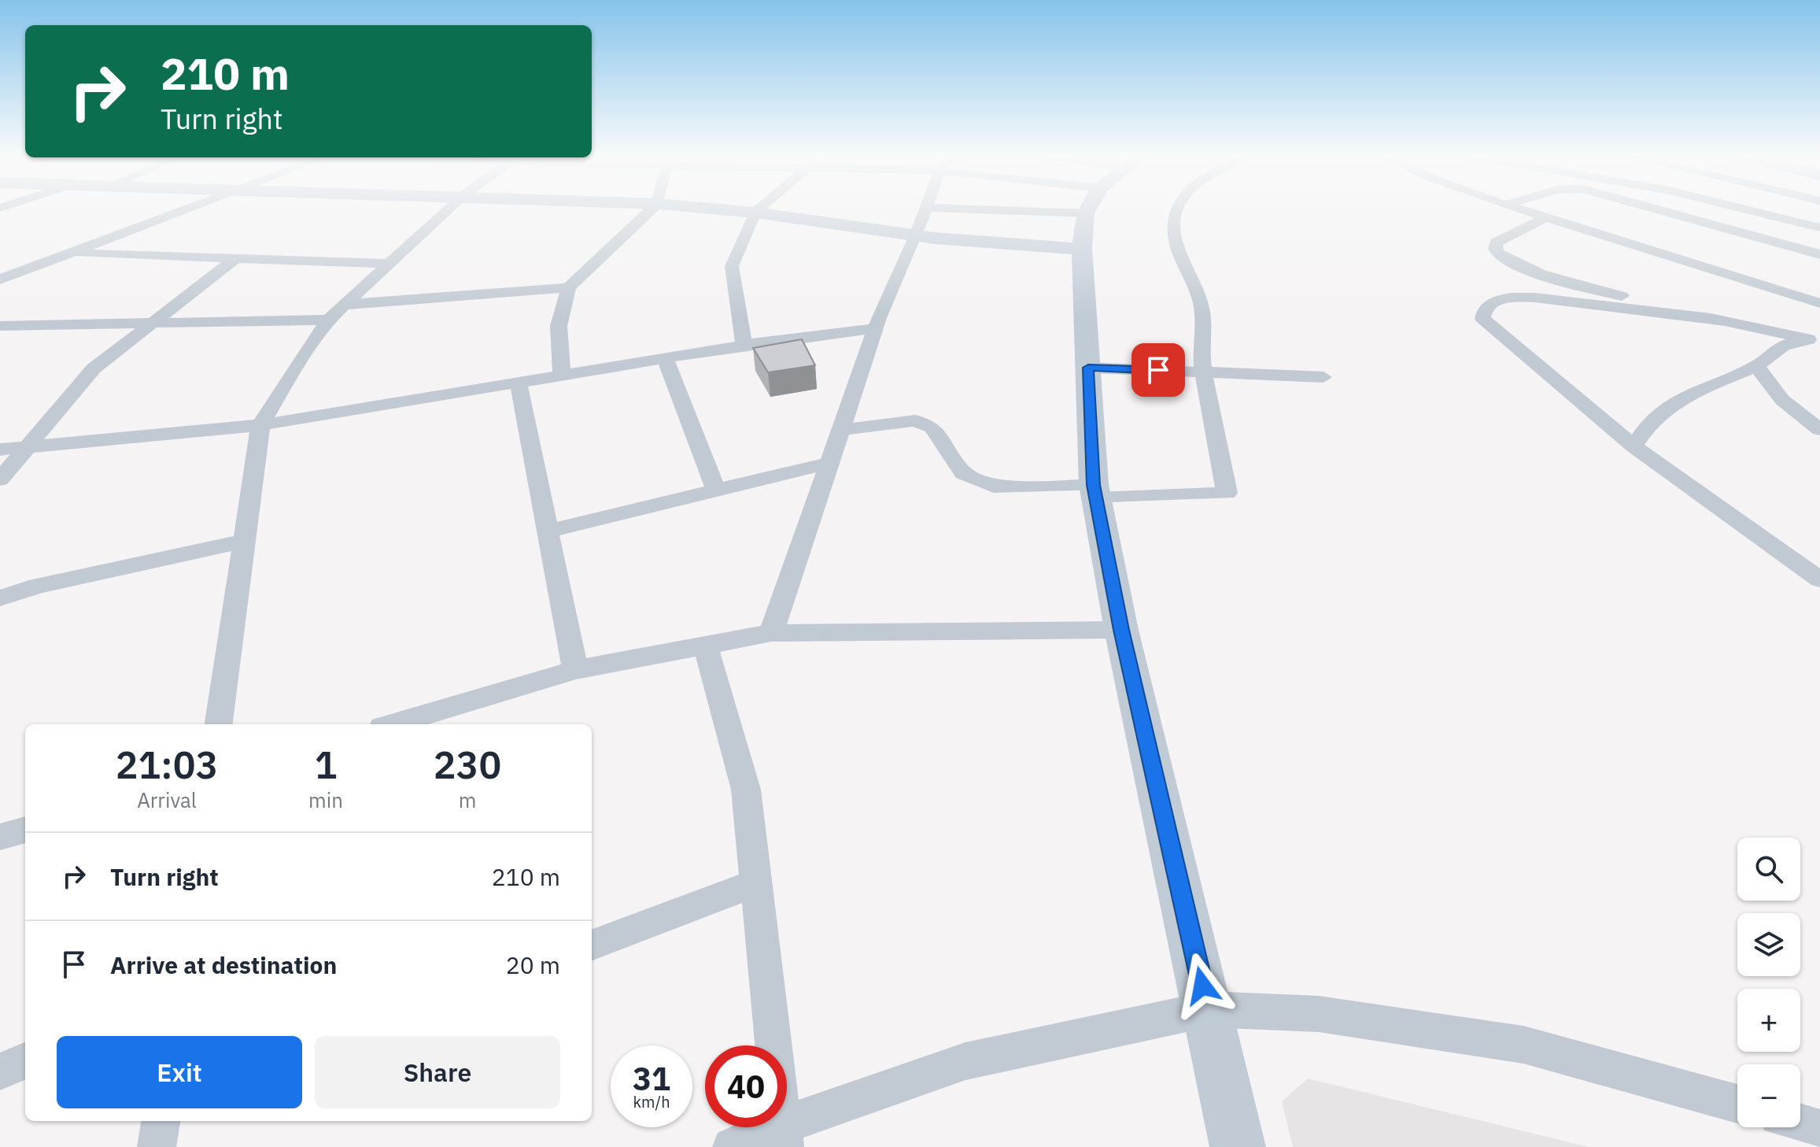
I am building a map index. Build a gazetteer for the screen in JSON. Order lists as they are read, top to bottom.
{
  "page": {
    "turn": ["210 m", "Turn right"],
    "eta": [
      "21:03",
      "Arrival",
      "1",
      "min",
      "230",
      "m"
    ],
    "list": [
      {
        "name": "Turn right",
        "value": "210 m"
      },
      {
        "name": "Arrive at destination",
        "value": "20 m"
      }
    ],
    "map_buttons": ["+", "−"],
    "buttons": ["Exit", "Share"],
    "speed": "31 km/h",
    "limit": "40"
  }
}
